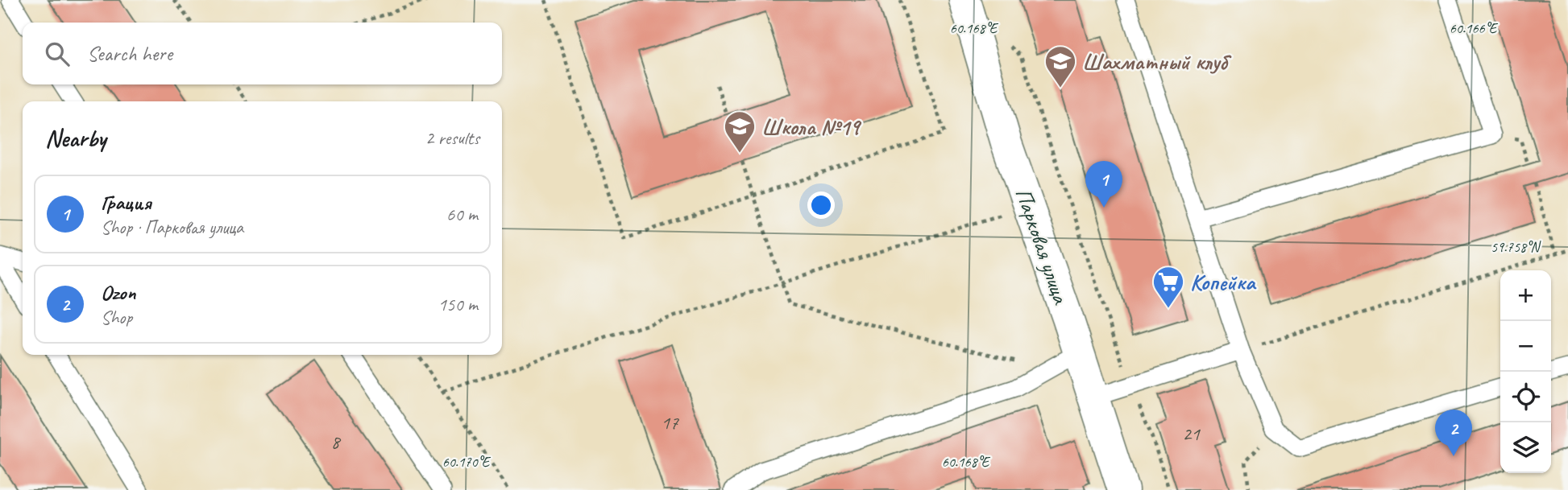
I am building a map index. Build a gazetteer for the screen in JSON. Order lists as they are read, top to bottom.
{
  "streets": {
    "street": ["Парковая улица"]
  },
  "places": {
    "school or university": ["Шахматный клуб", "Школа №19"],
    "supermarket": ["Копейка"]
  },
  "house_numbers": ["17", "21", "8"],
  "page": {
    "search": "Search here",
    "heading": ["Nearby", "2 results"],
    "pins": ["1", "2"],
    "list": [
      {
        "mark": "1",
        "name": "Грация",
        "note": "Shop · Парковая улица",
        "value": "60 m"
      },
      {
        "mark": "2",
        "name": "Ozon",
        "note": "Shop",
        "value": "150 m"
      }
    ],
    "map_buttons": ["+", "−"]
  },
  "coordinates": [
    "60.168°E",
    "60.166°E",
    "59.758°N",
    "60.170°E"
  ]
}
